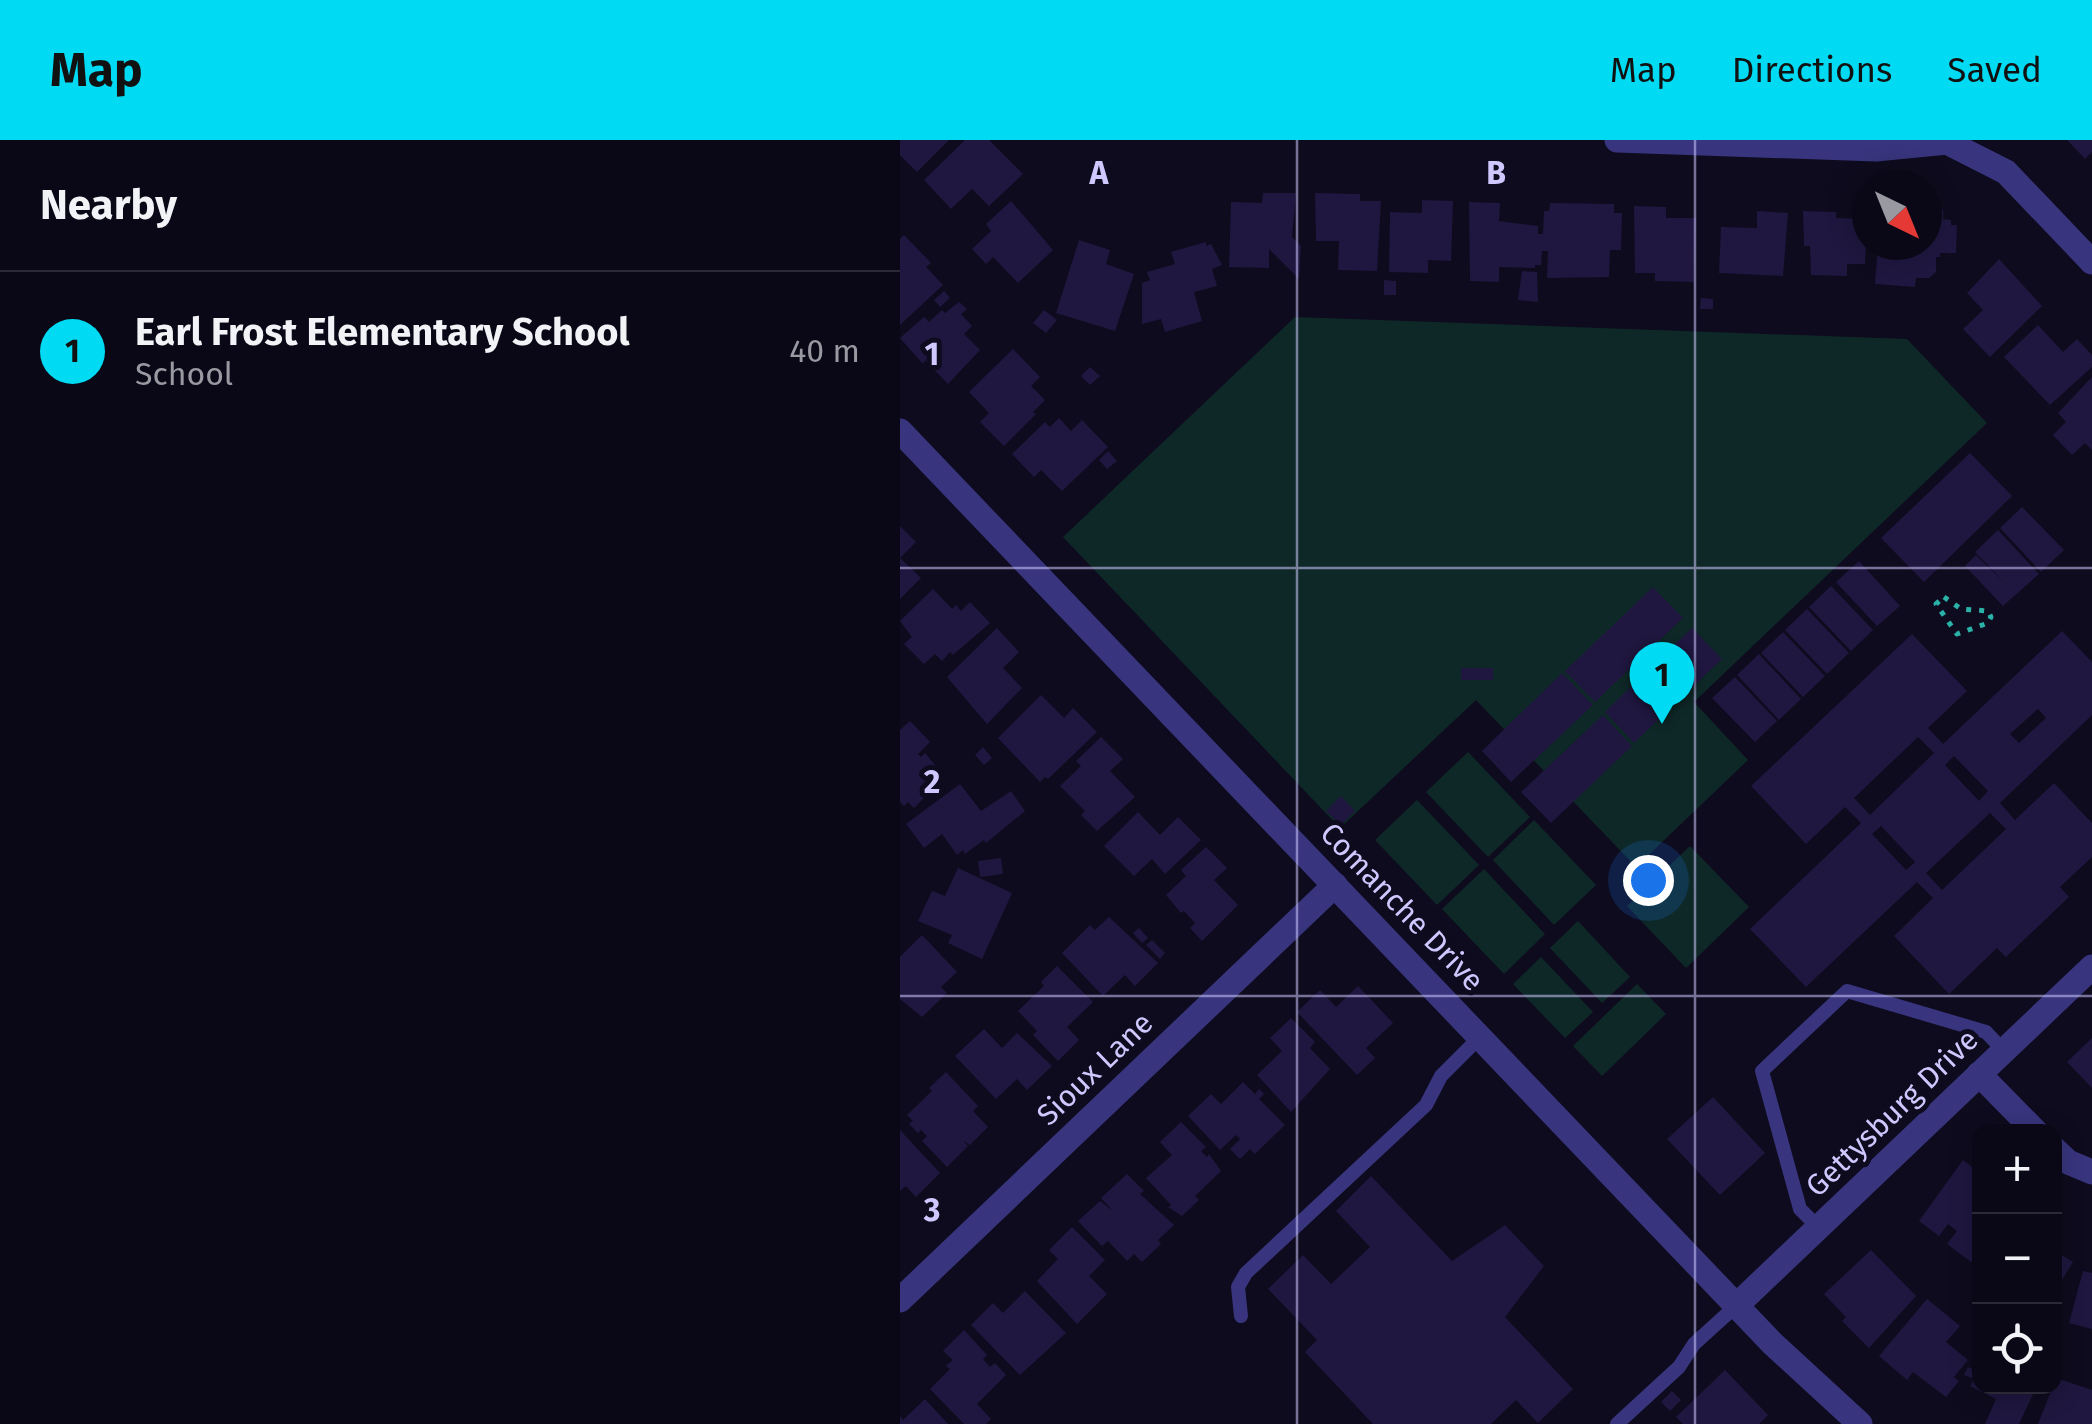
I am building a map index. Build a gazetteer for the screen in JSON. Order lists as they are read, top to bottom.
{
  "streets": {
    "street": ["Comanche Drive", "Sioux Lane", "Gettysburg Drive"]
  },
  "crossings": [
    ["Comanche Drive", "Sioux Lane"],
    ["Comanche Drive", "Gettysburg Drive"]
  ],
  "north": "bottom right",
  "page": {
    "header": "Map",
    "nav": ["Map", "Directions", "Saved"],
    "heading": "Nearby",
    "list": [
      {
        "mark": "1",
        "name": "Earl Frost Elementary School",
        "note": "School",
        "value": "40 m"
      }
    ],
    "pins": "1",
    "map_buttons": ["+", "−"]
  },
  "grid": {
    "columns": ["A", "B"],
    "rows": ["1", "2", "3"]
  }
}
